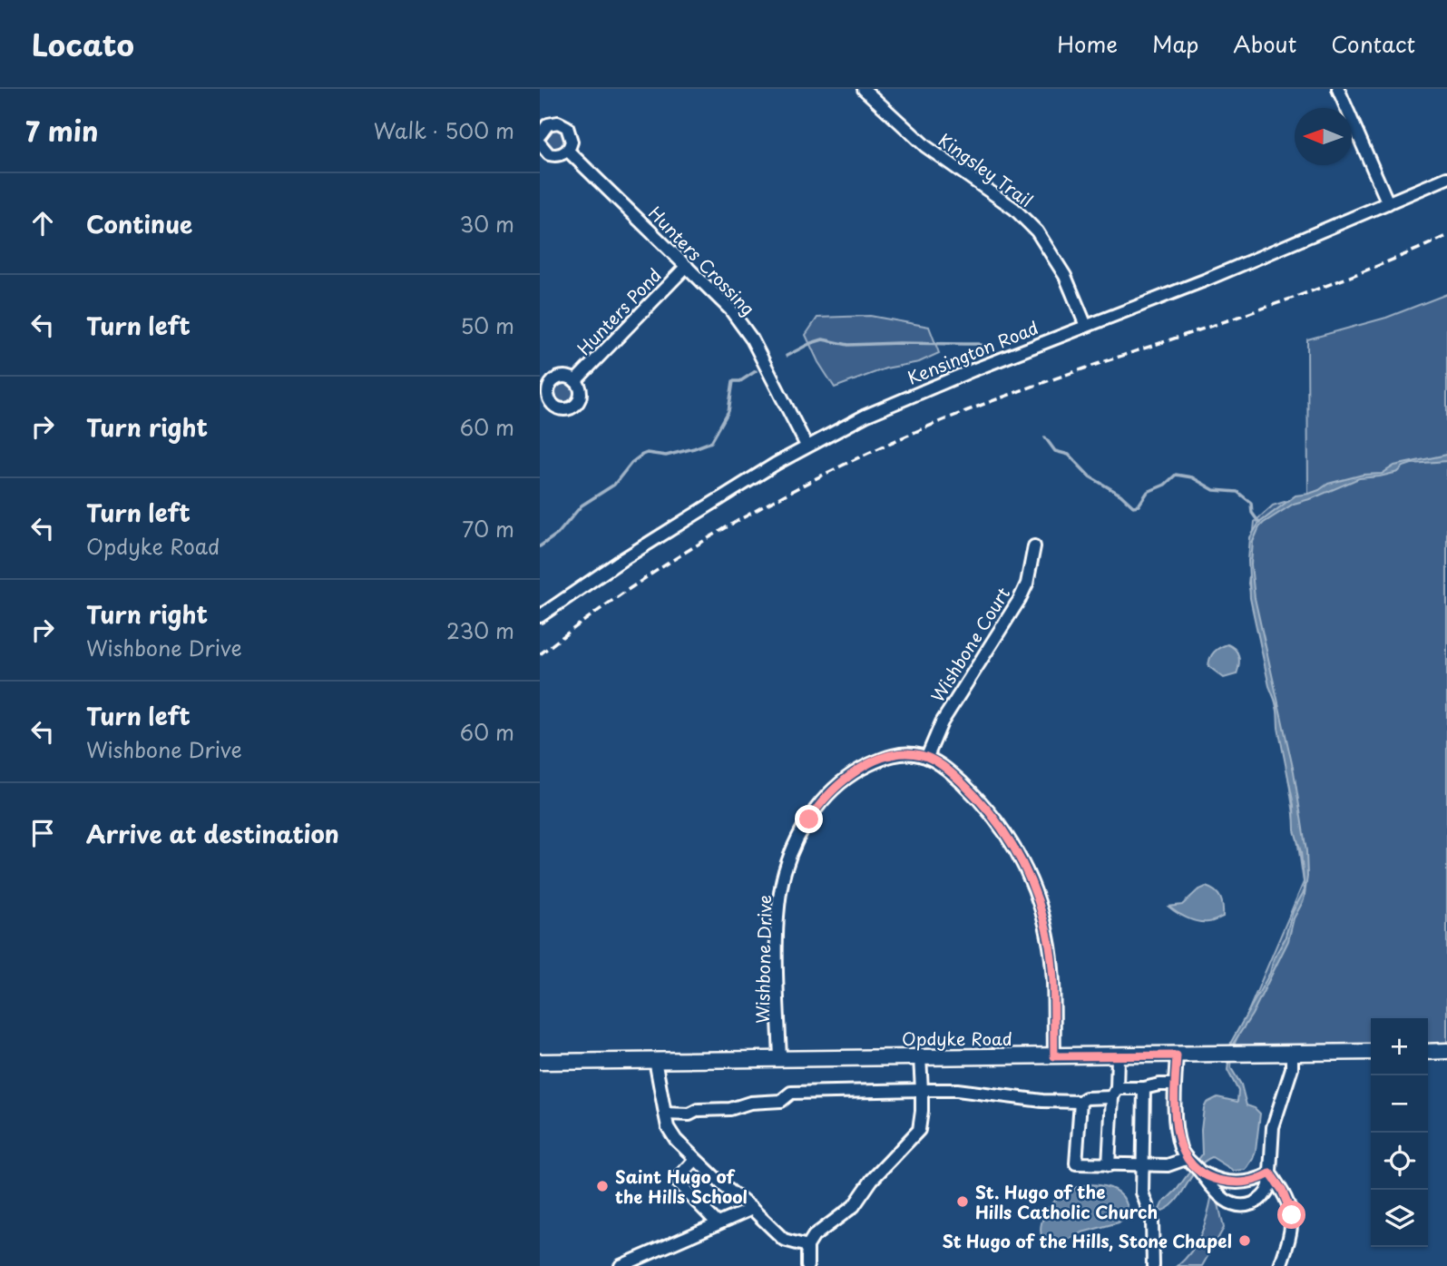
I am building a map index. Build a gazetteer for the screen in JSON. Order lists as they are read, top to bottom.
{
  "streets": {
    "main road": ["Opdyke Road"],
    "street": [
      "Kingsley Trail",
      "Hunters Crossing",
      "Hunters Pond",
      "Kensington Road",
      "Wishbone Court",
      "Wishbone Drive"
    ]
  },
  "crossings": [
    ["Kingsley Trail", "Kensington Road"],
    ["Hunters Crossing", "Hunters Pond"],
    ["Hunters Crossing", "Kensington Road"],
    ["Wishbone Court", "Wishbone Drive"],
    ["Wishbone Drive", "Opdyke Road"]
  ],
  "places": ["Saint Hugo of the Hills School", "St. Hugo of the Hills Catholic Church", "St Hugo of the Hills, Stone Chapel"],
  "north": "left",
  "page": {
    "header": "Locato",
    "nav": [
      "Home",
      "Map",
      "About",
      "Contact"
    ],
    "heading": ["7 min", "Walk · 500 m"],
    "list": [
      ["Continue", "30 m"],
      ["Turn left", "50 m"],
      ["Turn right", "60 m"],
      ["Turn left", "Opdyke Road", "70 m"],
      ["Turn right", "Wishbone Drive", "230 m"],
      ["Turn left", "Wishbone Drive", "60 m"],
      "Arrive at destination"
    ],
    "map_buttons": ["+", "−"]
  }
}
